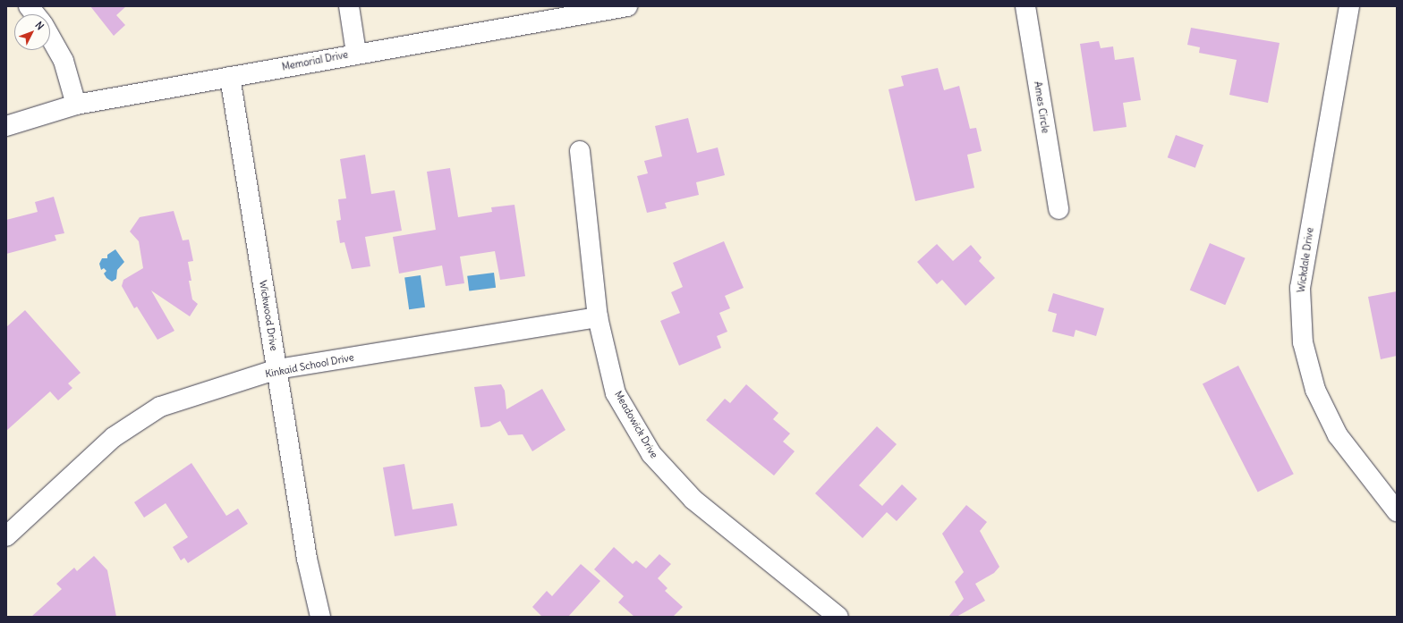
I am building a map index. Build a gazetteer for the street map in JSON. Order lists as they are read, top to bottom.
{
  "streets": {
    "street": [
      "Memorial Drive",
      "Ames Circle",
      "Wickdale Drive",
      "Wickwood Drive",
      "Kinkaid School Drive",
      "Meadowick Drive"
    ]
  },
  "crossings": [
    ["Memorial Drive", "Wickwood Drive"],
    ["Wickwood Drive", "Kinkaid School Drive"],
    ["Kinkaid School Drive", "Meadowick Drive"]
  ],
  "north": "top right"
}
